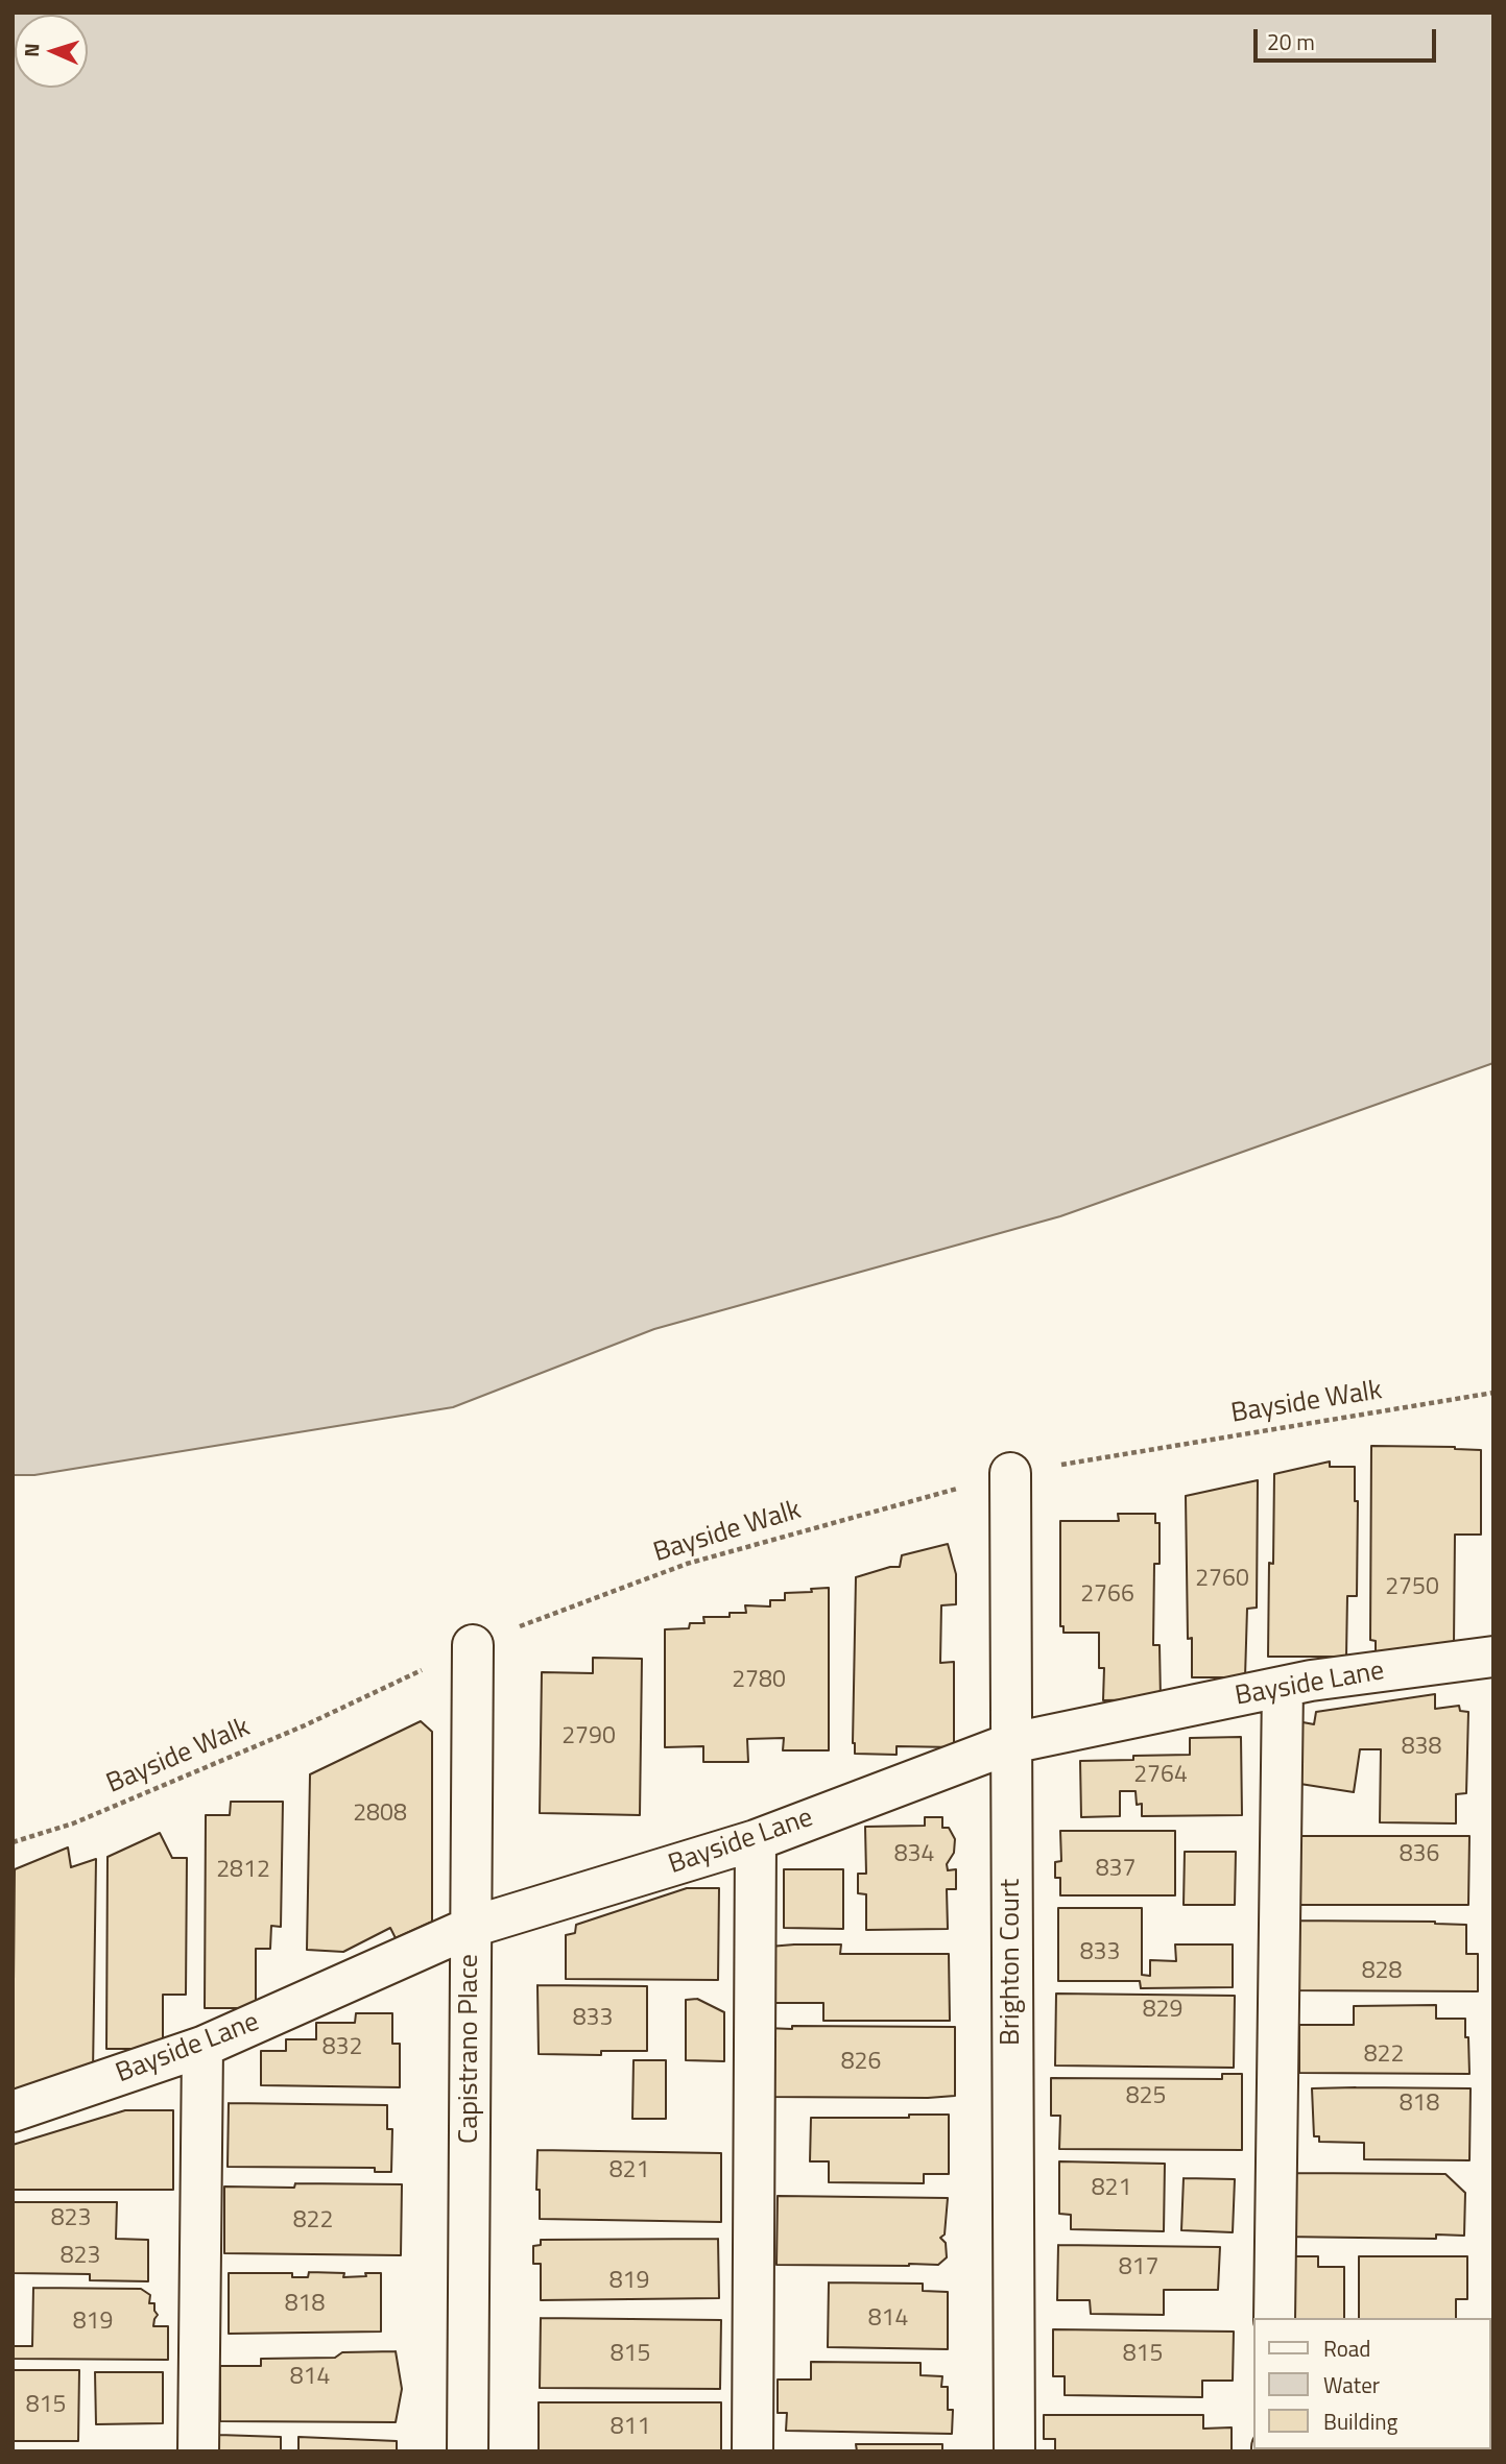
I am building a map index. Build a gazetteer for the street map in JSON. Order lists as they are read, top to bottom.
{
  "streets": {
    "street": ["Bayside Lane", "Brighton Court", "Capistrano Place"],
    "path": ["Bayside Walk"]
  },
  "crossings": [
    ["Bayside Walk", "Brighton Court"],
    ["Bayside Walk", "Capistrano Place"],
    ["Bayside Lane", "Brighton Court"],
    ["Bayside Lane", "Capistrano Place"]
  ],
  "house_numbers": [
    "2760",
    "2750",
    "2766",
    "2780",
    "2790",
    "838",
    "2764",
    "2808",
    "834",
    "836",
    "837",
    "2812",
    "833",
    "828",
    "829",
    "833",
    "832",
    "822",
    "826",
    "825",
    "818",
    "821",
    "821",
    "823",
    "822",
    "823",
    "817",
    "819",
    "818",
    "814",
    "819",
    "815",
    "815",
    "814",
    "815",
    "811"
  ],
  "legend": ["Road", "Water", "Building"],
  "scale_bar": "20 m",
  "north": "left"
}
